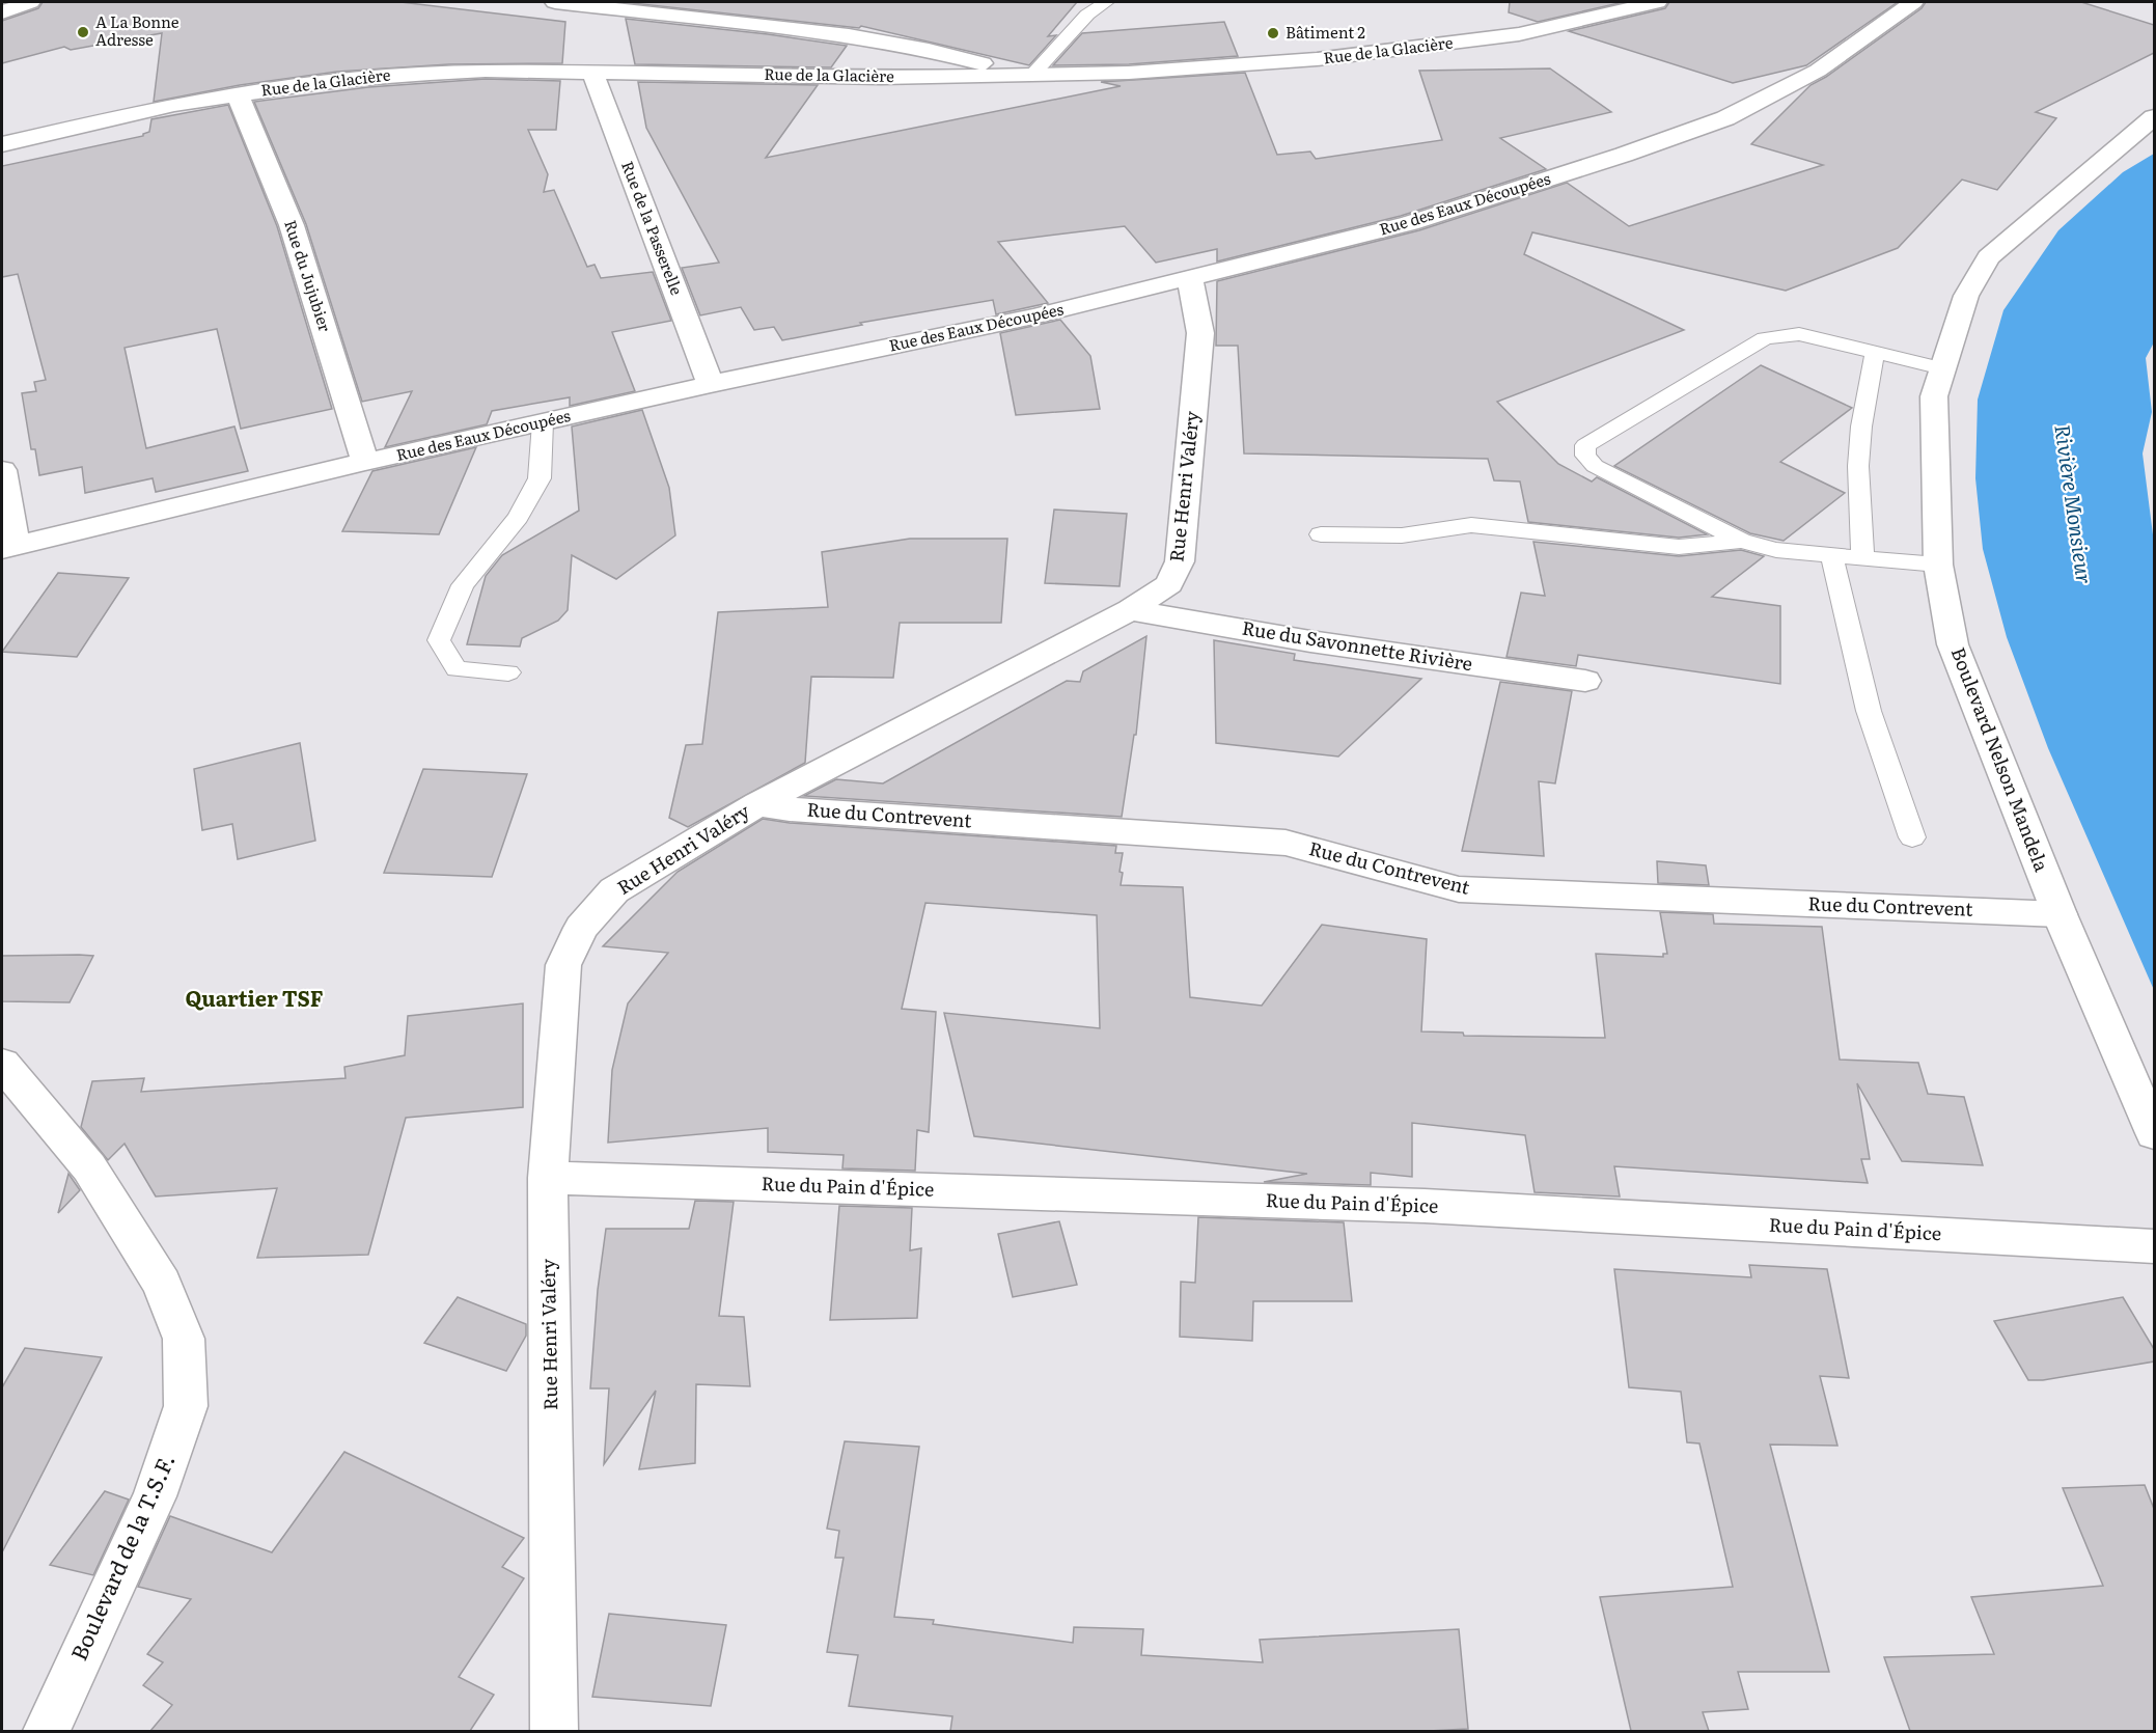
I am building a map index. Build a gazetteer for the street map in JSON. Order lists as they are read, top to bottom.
{
  "streets": {
    "street": [
      "Rue de la Glacière",
      "Rue des Eaux Découpées",
      "Rue de la Passerelle",
      "Rue du Jujubier",
      "Rue Henri Valéry",
      "Rue du Savonnette Rivière",
      "Boulevard Nelson Mandela",
      "Rue du Contrevent",
      "Rue du Pain d'Épice",
      "Boulevard de la T.S.F."
    ]
  },
  "crossings": [
    ["Rue de la Glacière", "Rue de la Passerelle"],
    ["Rue de la Glacière", "Rue du Jujubier"],
    ["Rue des Eaux Découpées", "Rue de la Passerelle"],
    ["Rue des Eaux Découpées", "Rue du Jujubier"],
    ["Rue des Eaux Découpées", "Rue Henri Valéry"],
    ["Rue Henri Valéry", "Rue du Savonnette Rivière"],
    ["Rue Henri Valéry", "Rue du Contrevent"],
    ["Rue Henri Valéry", "Rue du Pain d'Épice"],
    ["Boulevard Nelson Mandela", "Rue du Contrevent"]
  ],
  "districts": ["Quartier TSF"],
  "water": ["Rivière Monsieur"],
  "places": ["A La Bonne Adresse", "Bâtiment 2"]
}
